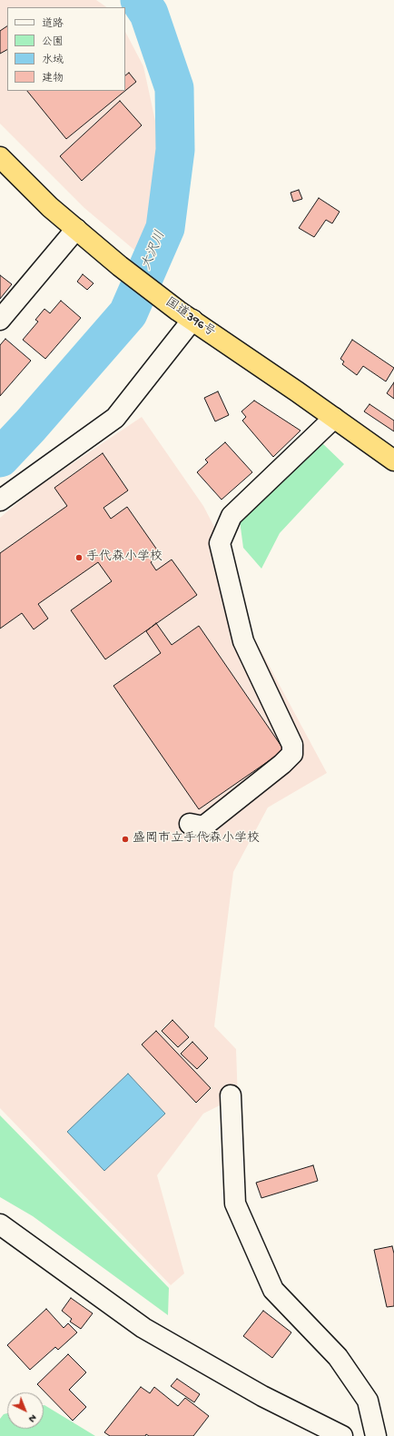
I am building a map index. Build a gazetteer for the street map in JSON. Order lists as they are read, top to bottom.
{
  "streets": {
    "highway": ["国道396号"]
  },
  "water": ["大沢川"],
  "places": ["手代森小学校", "盛岡市立手代森小学校"],
  "legend": [
    "道路",
    "公園",
    "水域",
    "建物"
  ],
  "north": "bottom right"
}
